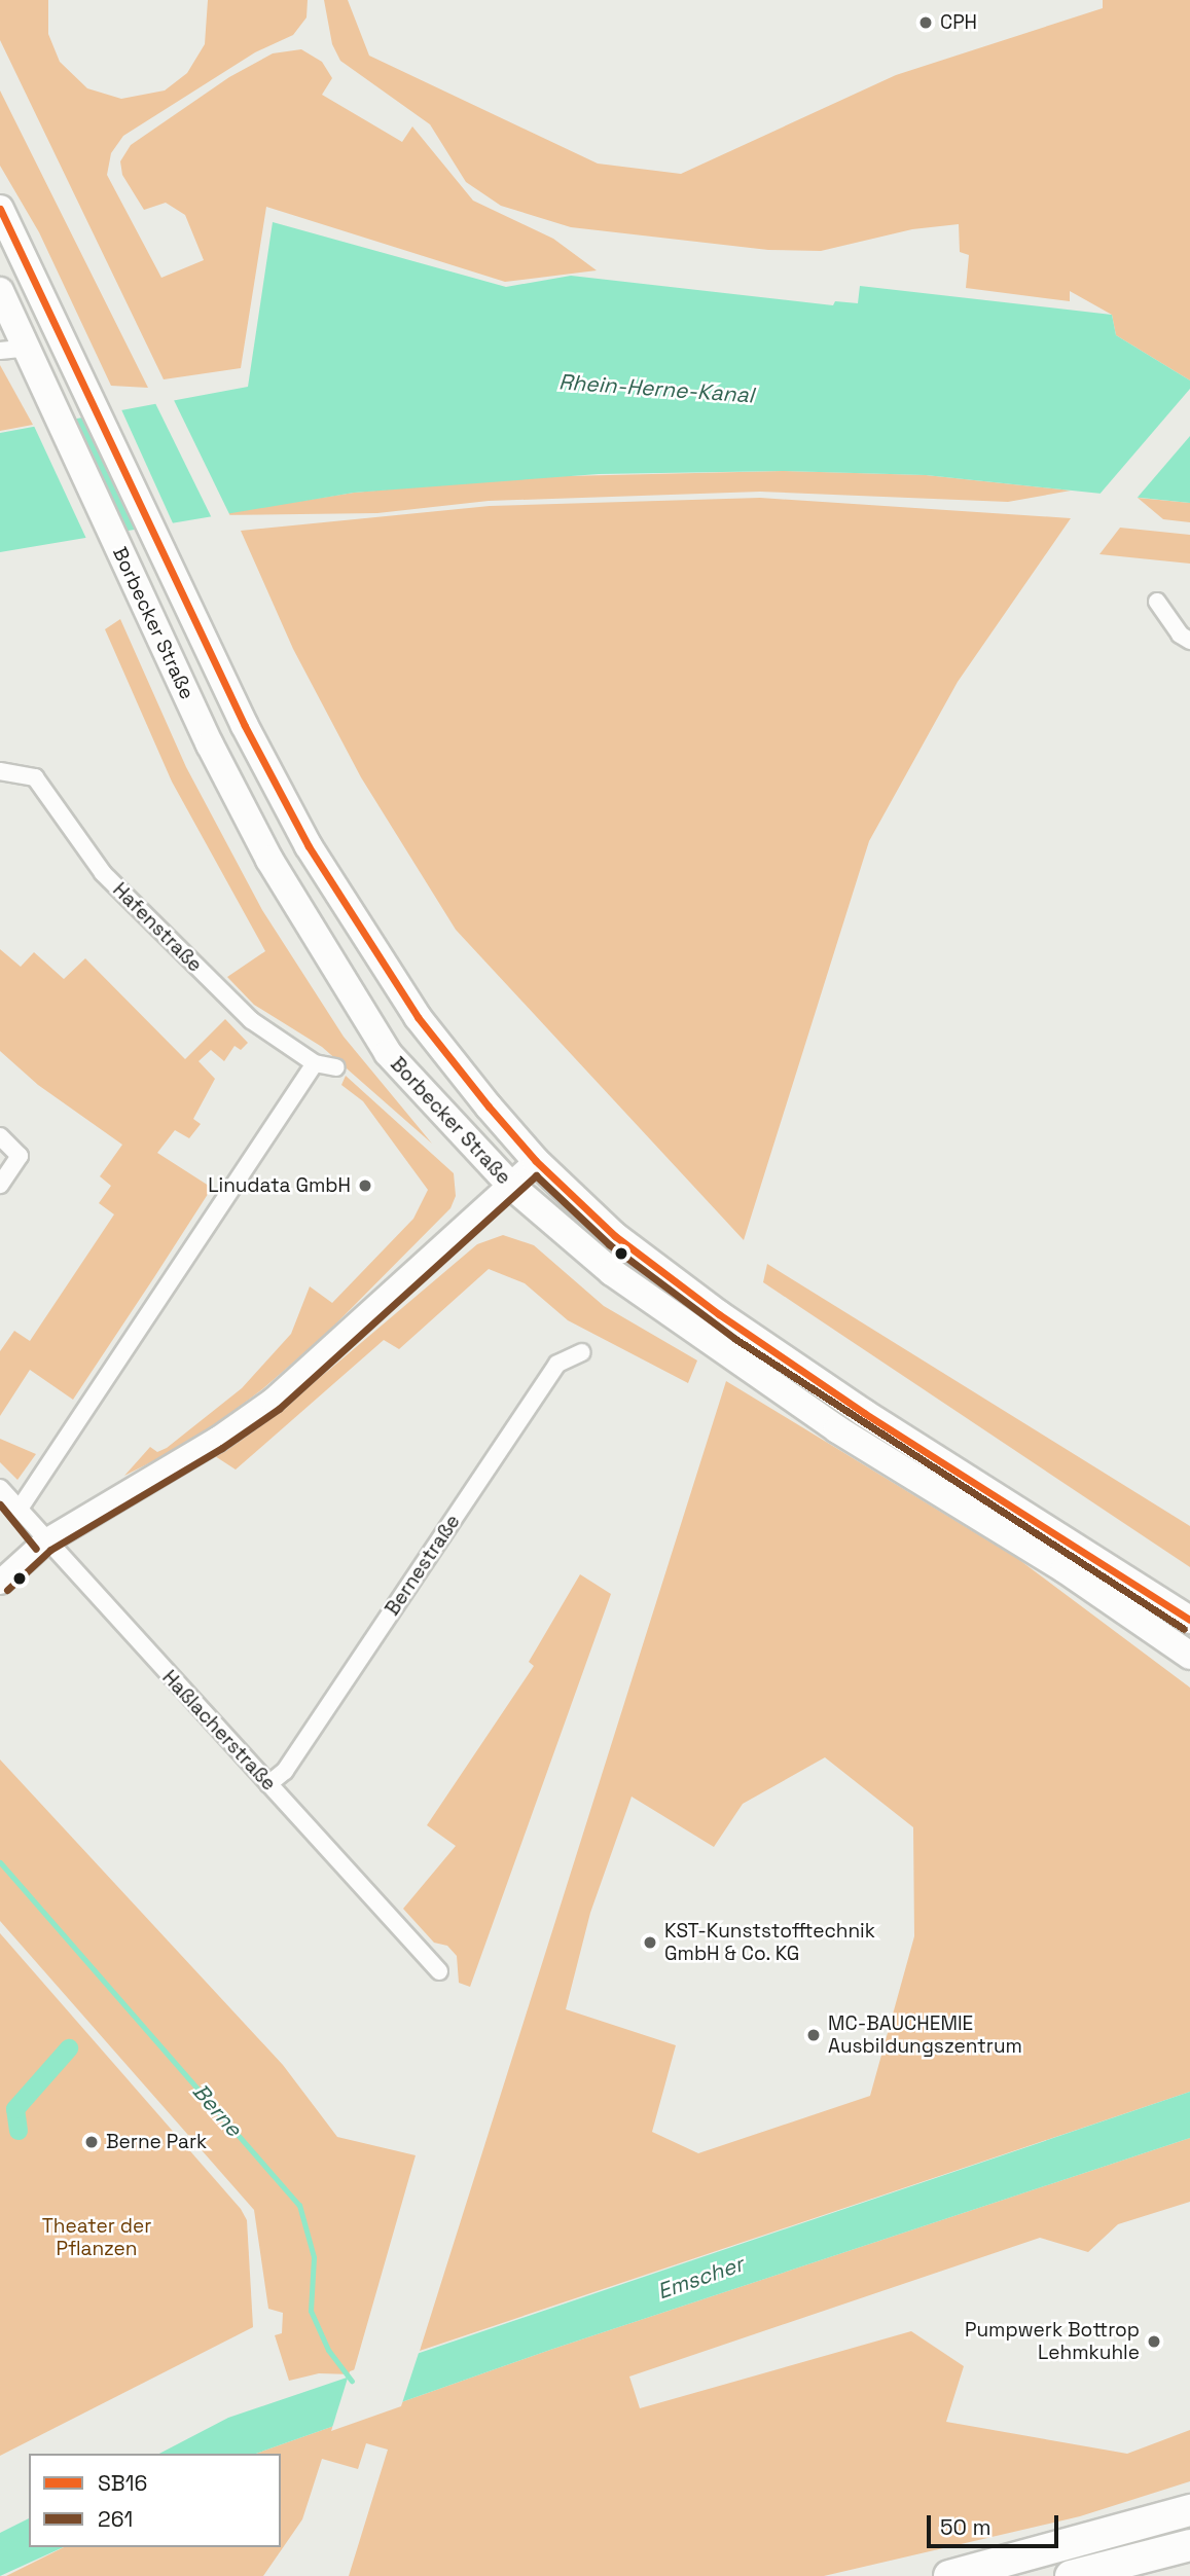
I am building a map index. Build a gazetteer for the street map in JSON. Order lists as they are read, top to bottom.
{
  "streets": {
    "main road": ["Borbecker Straße"],
    "street": ["Hafenstraße", "Bernestraße", "Haßlacherstraße"]
  },
  "crossings": [
    ["Bernestraße", "Haßlacherstraße"]
  ],
  "water": ["Rhein-Herne-Kanal", "Berne", "Emscher"],
  "parks": ["Theater der Pflanzen"],
  "places": [
    "CPH",
    "Linudata GmbH",
    "KST-Kunststofftechnik GmbH & Co. KG",
    "MC-BAUCHEMIE Ausbildungszentrum",
    "Berne Park",
    "Pumpwerk Bottrop Lehmkuhle"
  ],
  "lines": ["transit line SB16", "transit line 261"],
  "legend": ["SB16", "261"],
  "scale_bar": "50 m"
}
